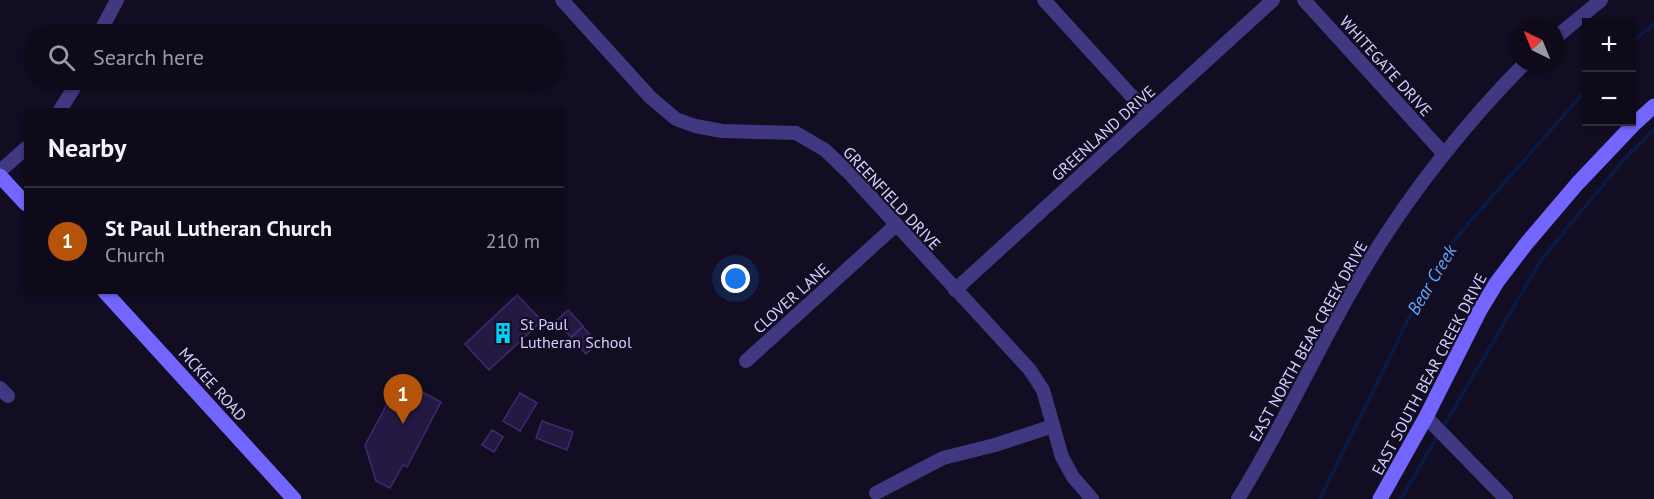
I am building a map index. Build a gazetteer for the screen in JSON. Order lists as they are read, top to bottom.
{
  "streets": {
    "street": [
      "WHITEGATE DRIVE",
      "GREENLAND DRIVE",
      "GREENFIELD DRIVE",
      "CLOVER LANE",
      "EAST NORTH BEAR CREEK DRIVE",
      "EAST SOUTH BEAR CREEK DRIVE",
      "MCKEE ROAD"
    ]
  },
  "crossings": [
    ["WHITEGATE DRIVE", "EAST NORTH BEAR CREEK DRIVE"],
    ["GREENLAND DRIVE", "GREENFIELD DRIVE"],
    ["GREENFIELD DRIVE", "CLOVER LANE"]
  ],
  "water": ["Bear Creek"],
  "places": {
    "building": ["St Paul Lutheran School"]
  },
  "north": "top left",
  "page": {
    "map_buttons": ["+", "−"],
    "search": "Search here",
    "heading": "Nearby",
    "list": [
      {
        "mark": "1",
        "name": "St Paul Lutheran Church",
        "note": "Church",
        "value": "210 m"
      }
    ],
    "pins": "1"
  }
}
